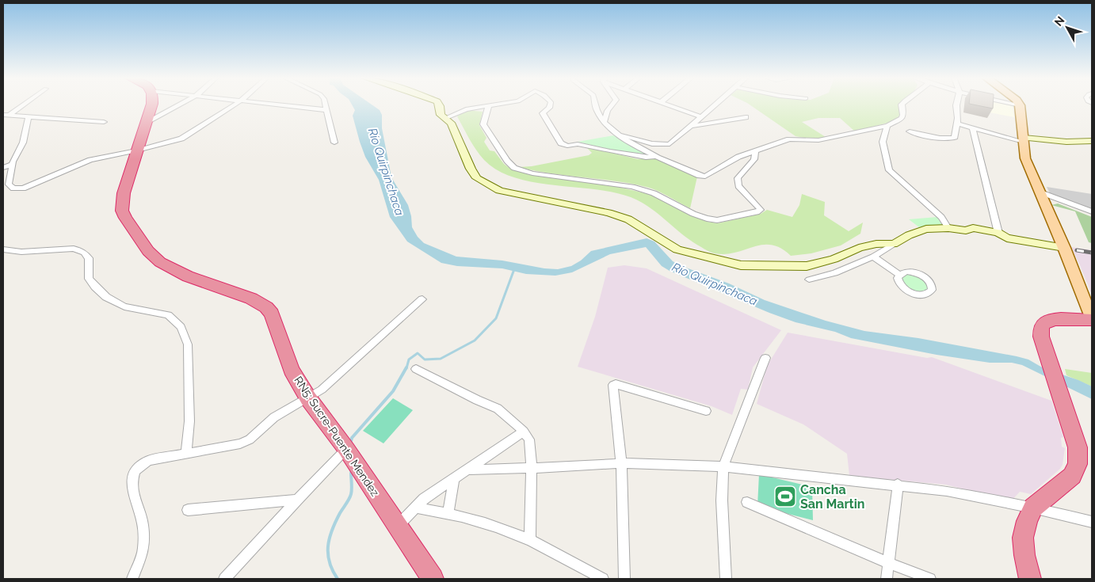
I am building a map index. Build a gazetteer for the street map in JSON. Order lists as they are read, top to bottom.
{
  "streets": {
    "highway": ["RN5: Sucre-Puente Mendez"]
  },
  "water": ["Río Quirpinchaca"],
  "places": {
    "sports": ["Cancha San Martin"]
  },
  "north": "top left"
}
